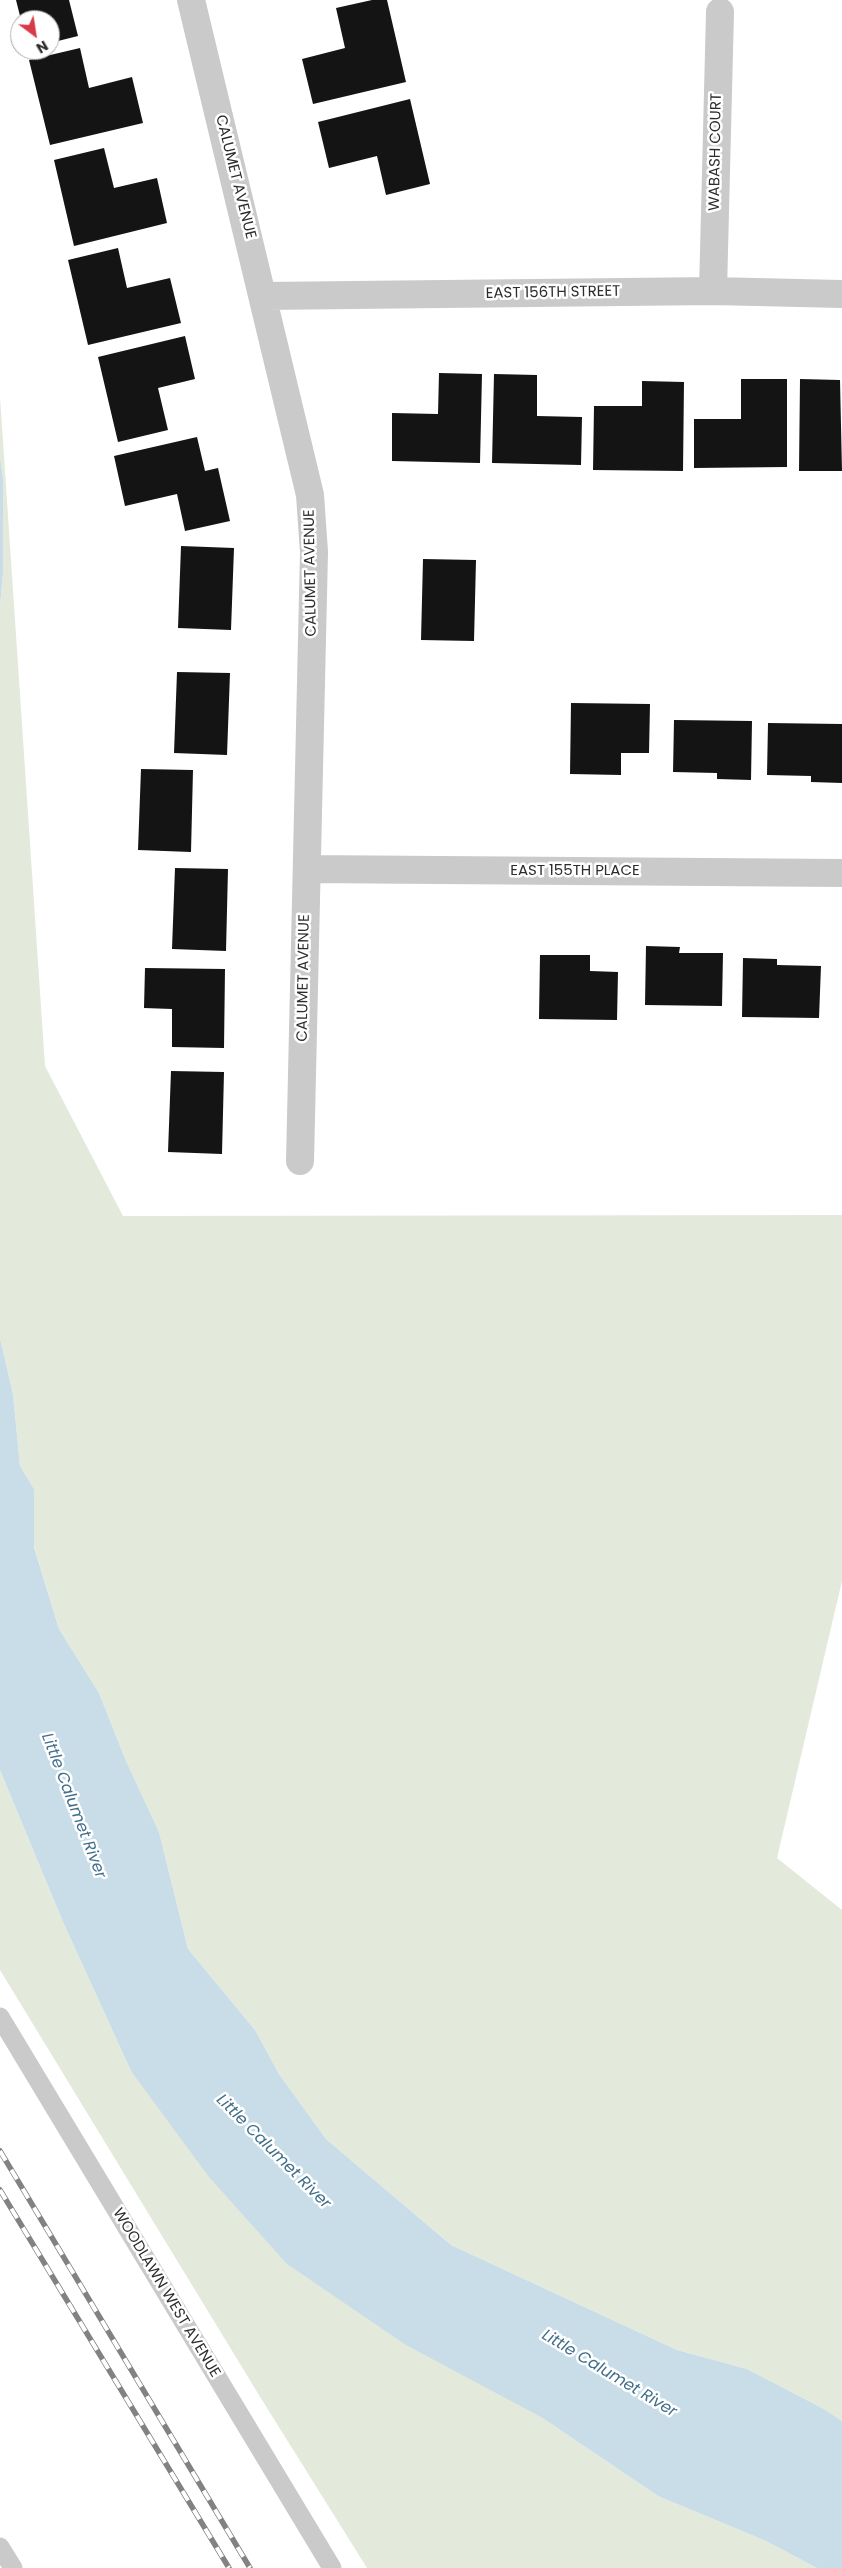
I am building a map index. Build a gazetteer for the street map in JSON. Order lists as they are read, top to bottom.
{
  "streets": {
    "street": [
      "WABASH COURT",
      "CALUMET AVENUE",
      "EAST 156TH STREET",
      "EAST 155TH PLACE"
    ],
    "lane": ["WOODLAWN WEST AVENUE"]
  },
  "crossings": [
    ["WABASH COURT", "EAST 156TH STREET"],
    ["CALUMET AVENUE", "EAST 156TH STREET"],
    ["CALUMET AVENUE", "EAST 155TH PLACE"]
  ],
  "water": ["Little Calumet River"],
  "north": "bottom right"
}
